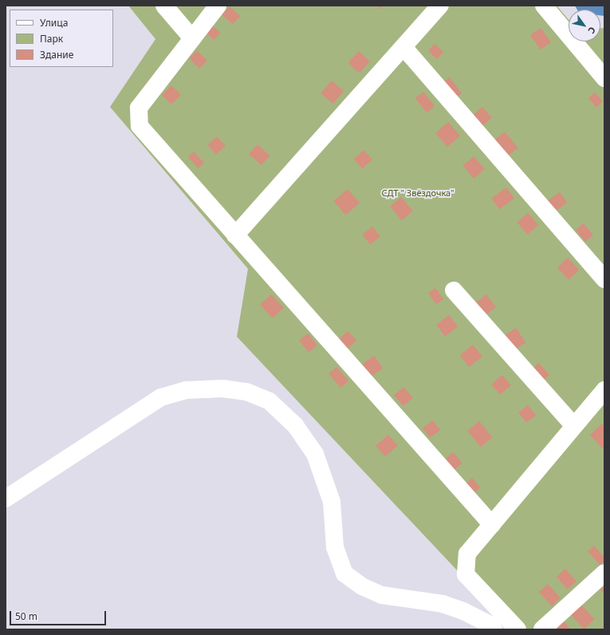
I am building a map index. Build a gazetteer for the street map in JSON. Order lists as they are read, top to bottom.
{
  "parks": ["СДТ \" Звёздочка\""],
  "legend": ["Улица", "Парк", "Здание"],
  "scale_bar": "50 m",
  "north": "bottom right"
}
